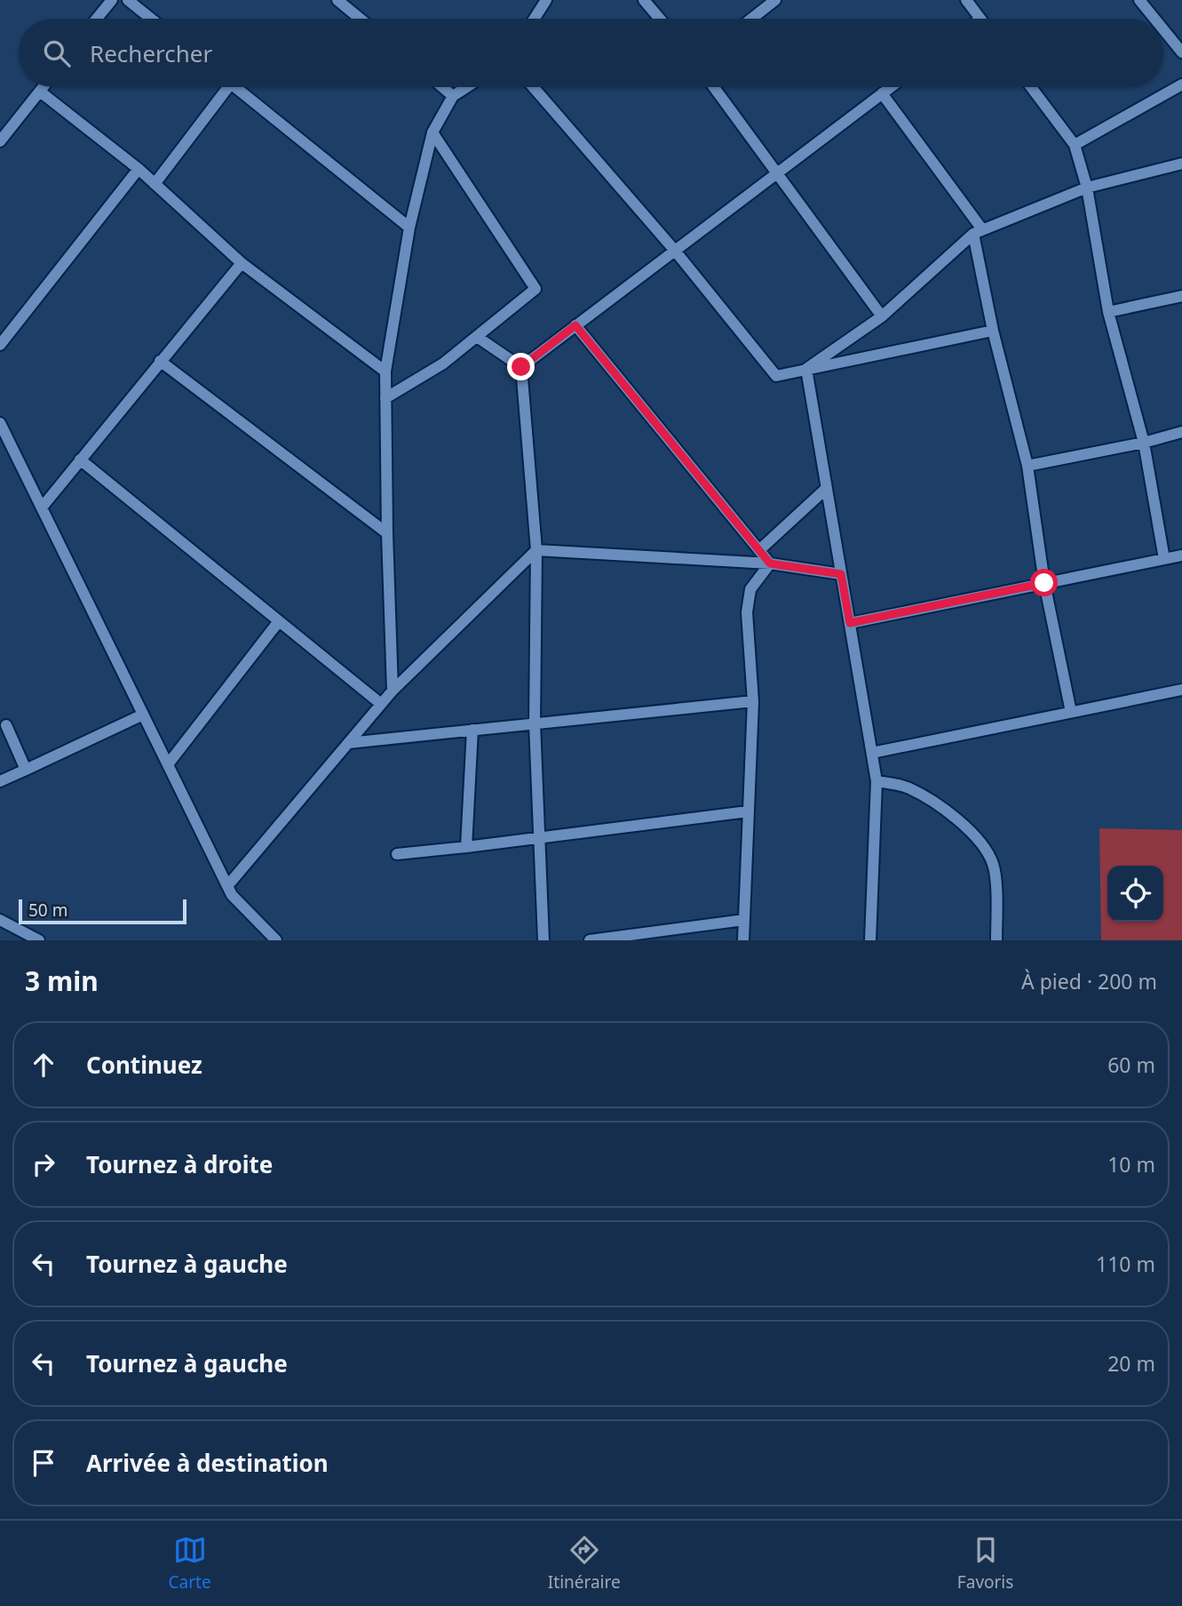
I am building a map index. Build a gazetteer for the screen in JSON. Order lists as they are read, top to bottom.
{
  "scale_bar": "50 m",
  "page": {
    "search": "Rechercher",
    "scale": "50 m",
    "heading": ["3 min", "À pied · 200 m"],
    "list": [
      ["Continuez", "60 m"],
      ["Tournez à droite", "10 m"],
      ["Tournez à gauche", "110 m"],
      ["Tournez à gauche", "20 m"],
      "Arrivée à destination"
    ],
    "nav": ["Carte", "Itinéraire", "Favoris"]
  }
}
